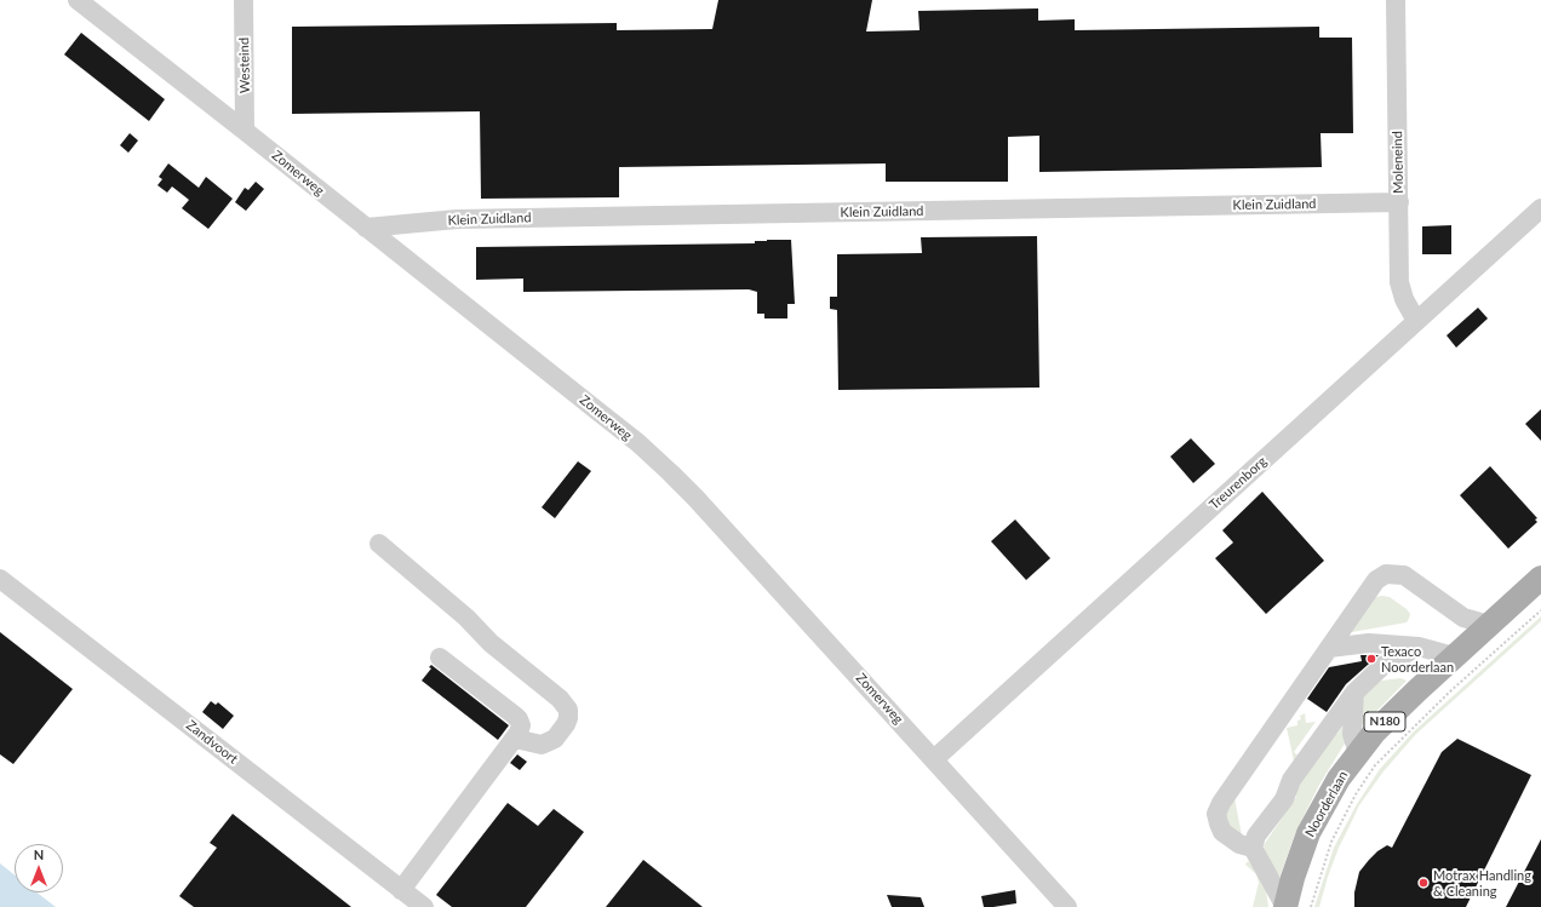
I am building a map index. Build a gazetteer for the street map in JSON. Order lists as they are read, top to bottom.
{
  "streets": {
    "main road": ["N180", "Noorderlaan"],
    "street": [
      "Westeind",
      "Moleneind",
      "Zomerweg",
      "Klein Zuidland",
      "Treurenborg",
      "Zandvoort"
    ]
  },
  "crossings": [
    ["Westeind", "Zomerweg"],
    ["Moleneind", "Klein Zuidland"],
    ["Moleneind", "Treurenborg"],
    ["Zomerweg", "Klein Zuidland"],
    ["Zomerweg", "Treurenborg"]
  ],
  "places": ["Texaco Noorderlaan", "Motrax Handling & Cleaning"],
  "north": "top"
}
